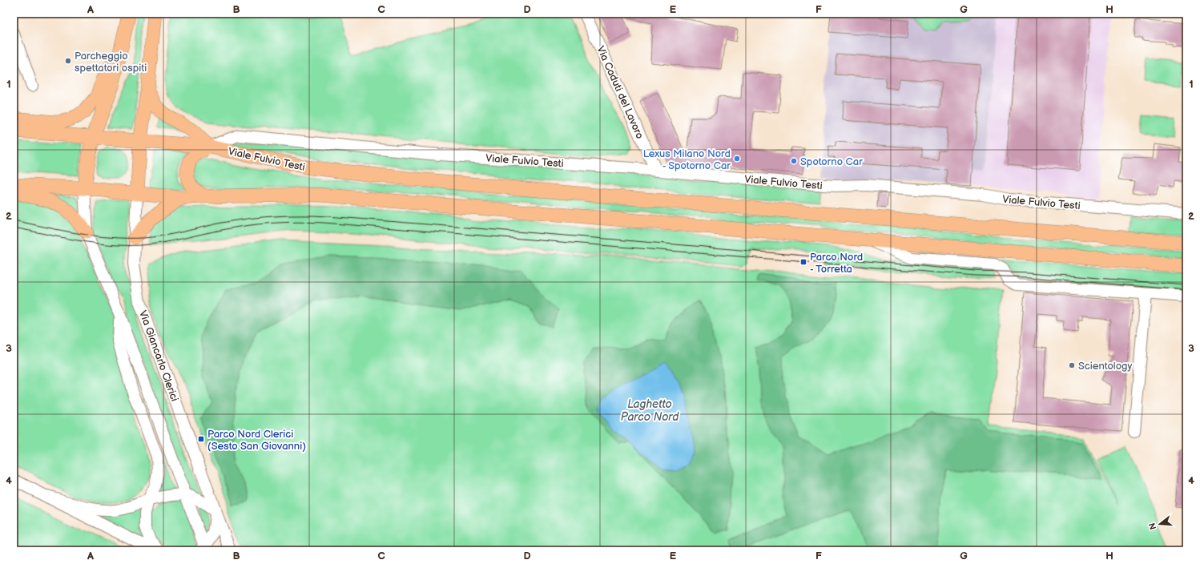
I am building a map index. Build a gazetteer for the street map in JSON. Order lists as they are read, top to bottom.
{
  "streets": {
    "main road": ["Viale Fulvio Testi"],
    "street": ["Via Caduti del Lavoro", "Via Giancarlo Clerici"]
  },
  "crossings": [
    ["Via Caduti del Lavoro", "Viale Fulvio Testi"]
  ],
  "water": ["Laghetto Parco Nord"],
  "places": {
    "other": [
      "Parcheggio spettatori ospiti",
      "Lexus Milano Nord - Spotorno Car",
      "Spotorno Car",
      "Scientology"
    ],
    "transit": ["Parco Nord - Torretta", "Parco Nord Clerici (Sesto San Giovanni)"]
  },
  "north": "left",
  "grid": {
    "columns": [
      "A",
      "B",
      "C",
      "D",
      "E",
      "F",
      "G",
      "H"
    ],
    "rows": [
      "1",
      "2",
      "3",
      "4"
    ]
  }
}
